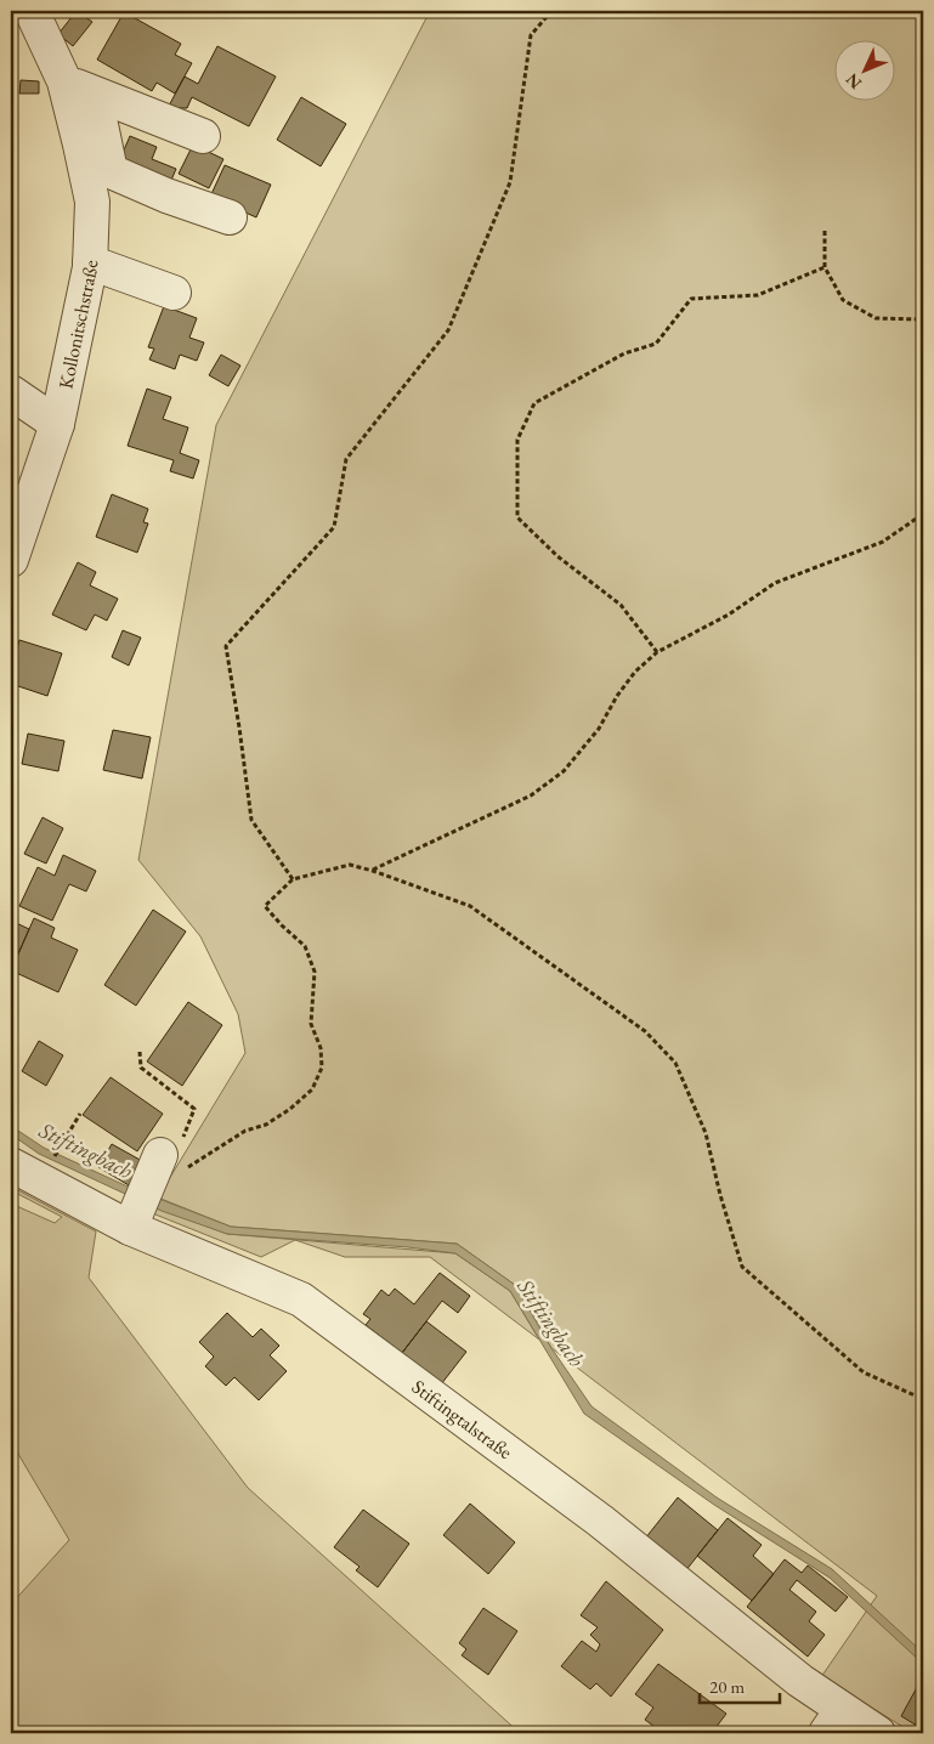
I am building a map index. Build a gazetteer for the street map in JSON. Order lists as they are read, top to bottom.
{
  "streets": {
    "street": ["Kollonitschstraße", "Stiftingtalstraße"]
  },
  "water": ["Stiftingbach"],
  "scale_bar": "20 m",
  "north": "bottom left"
}
